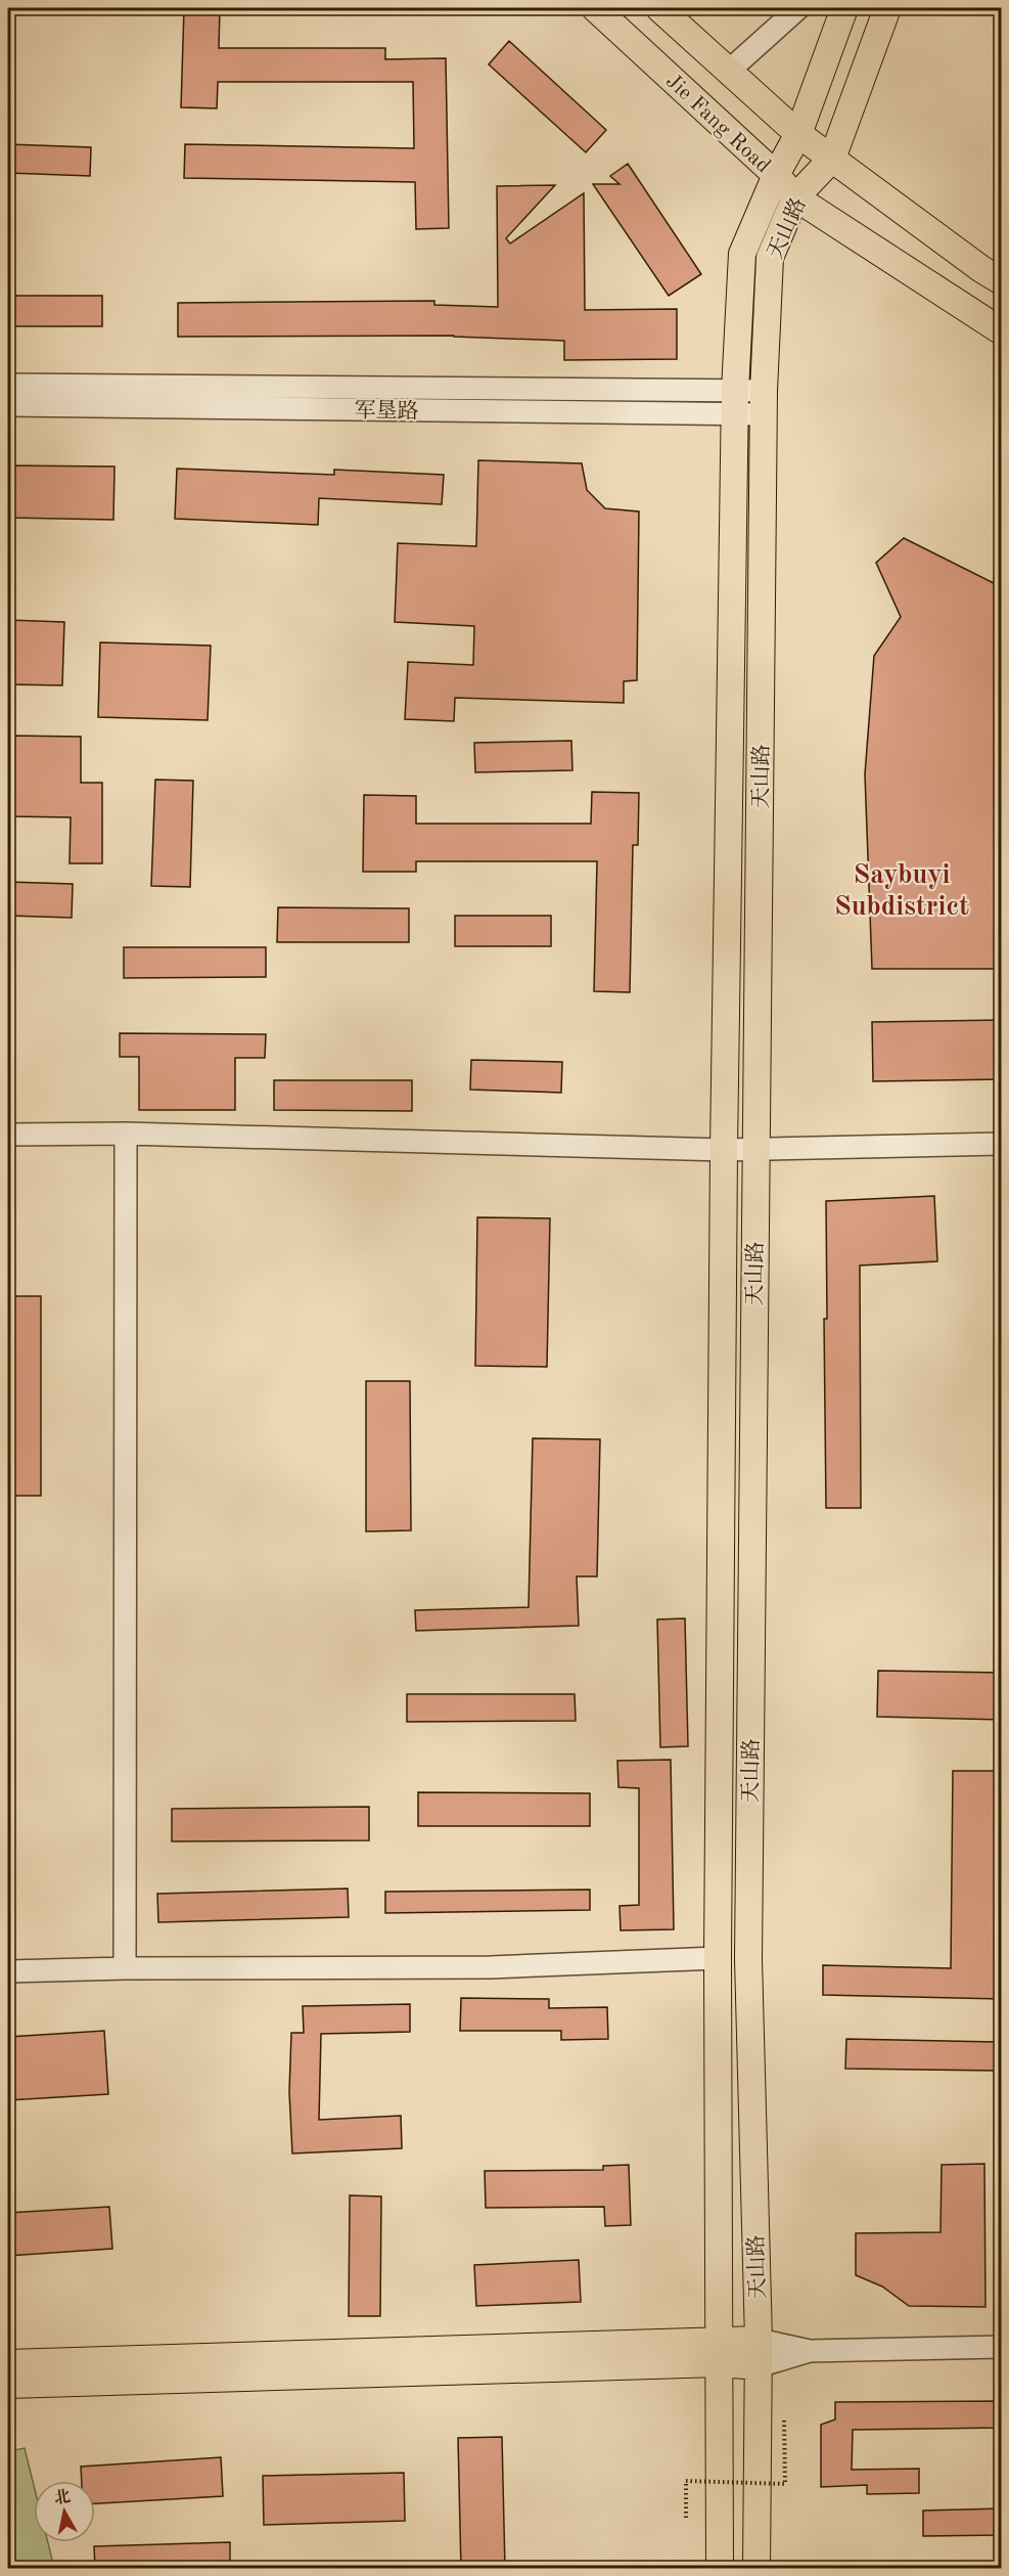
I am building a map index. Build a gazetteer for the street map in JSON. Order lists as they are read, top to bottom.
{
  "streets": {
    "main road": ["Jie Fang Road", "天山路"],
    "street": ["军垦路"]
  },
  "crossings": [
    ["Jie Fang Road", "天山路"],
    ["天山路", "军垦路"]
  ],
  "districts": ["Saybuyi Subdistrict"],
  "north": "top"
}
